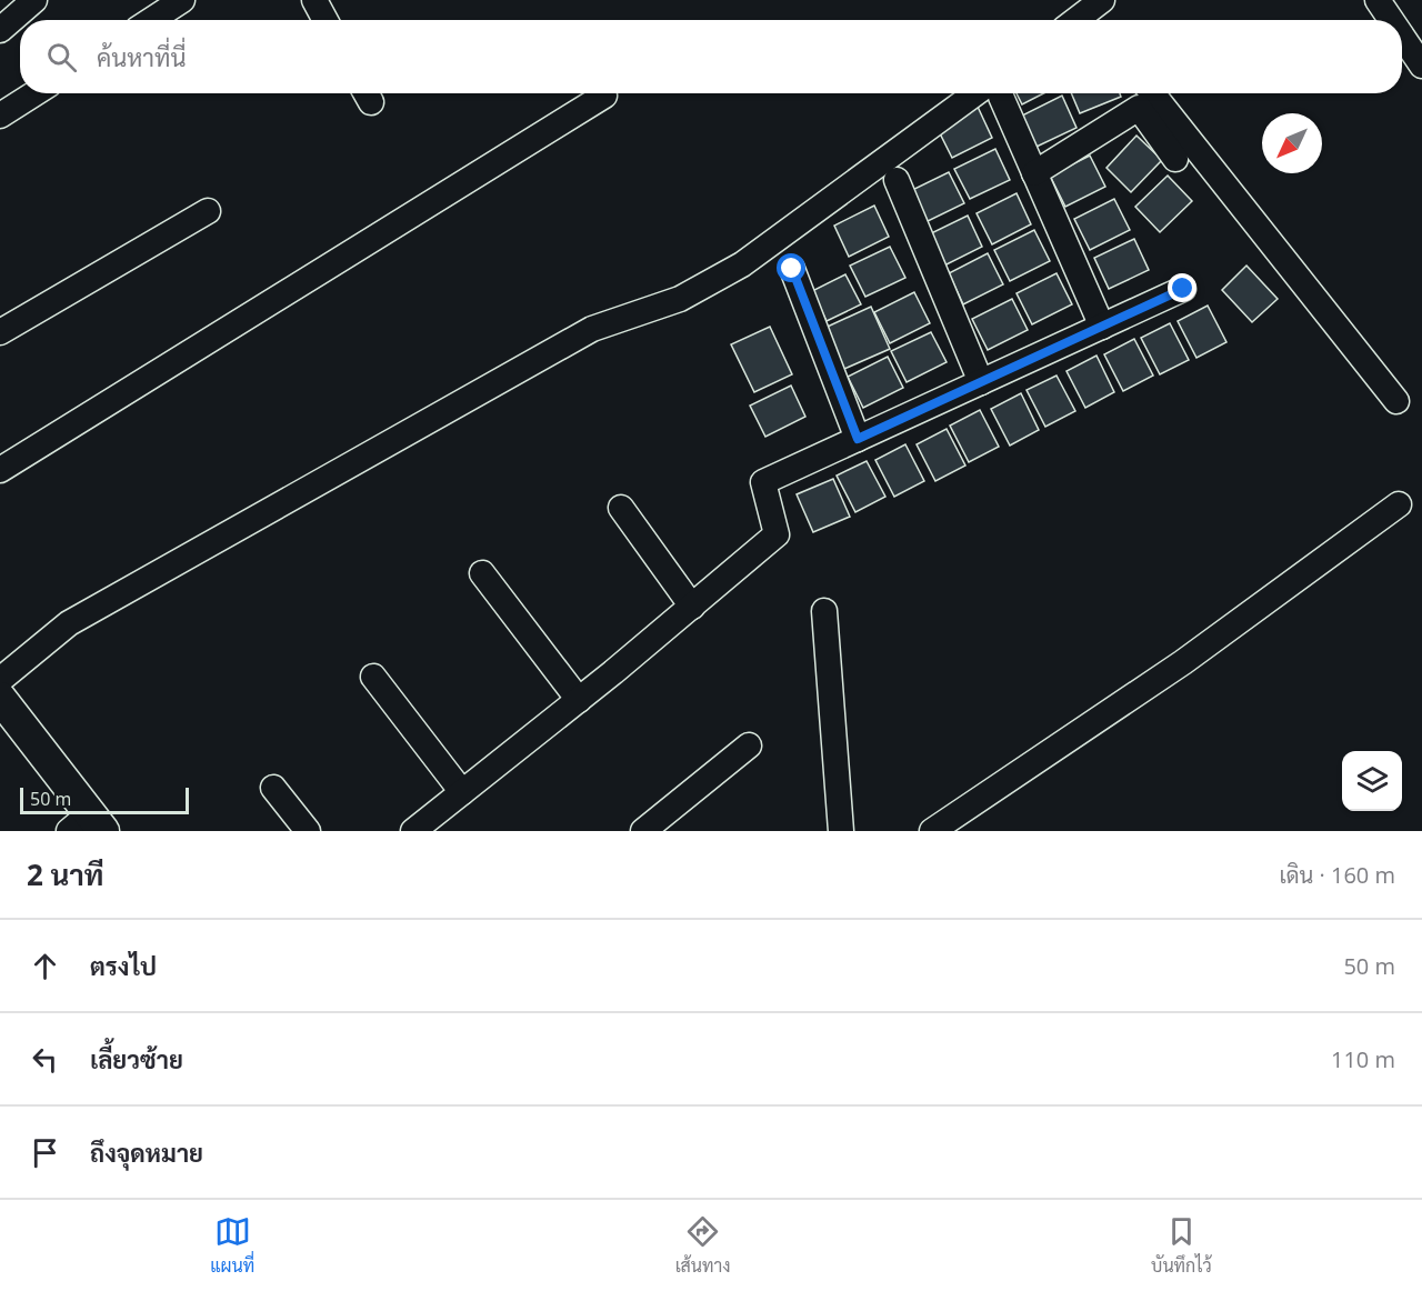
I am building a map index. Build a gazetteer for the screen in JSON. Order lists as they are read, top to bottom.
{
  "scale_bar": "50 m",
  "north": "bottom left",
  "page": {
    "search": "ค้นหาที่นี่",
    "scale": "50 m",
    "heading": ["2 นาที", "เดิน · 160 m"],
    "list": [
      ["ตรงไป", "50 m"],
      ["เลี้ยวซ้าย", "110 m"],
      "ถึงจุดหมาย"
    ],
    "nav": ["แผนที่", "เส้นทาง", "บันทึกไว้"]
  }
}
